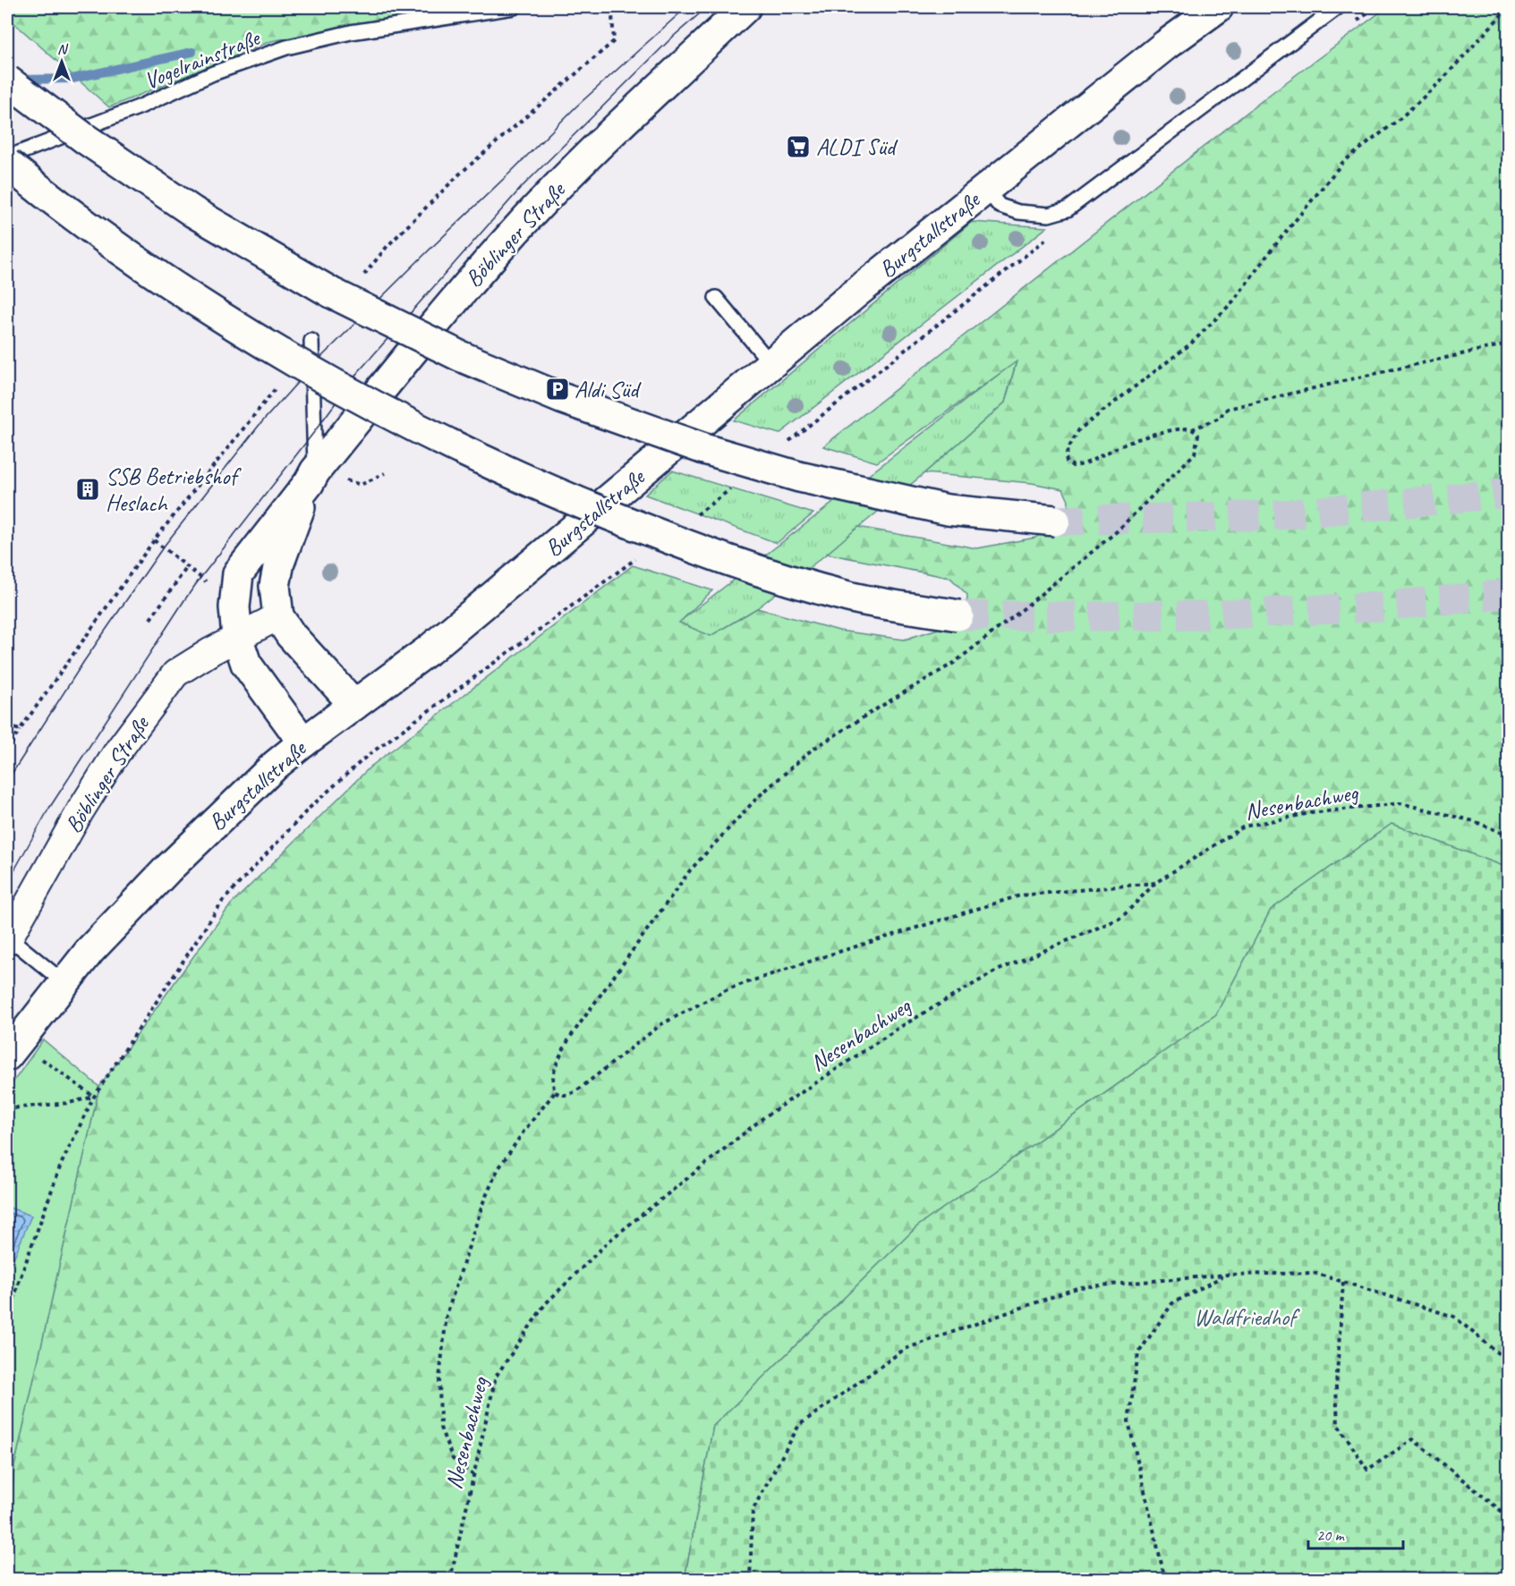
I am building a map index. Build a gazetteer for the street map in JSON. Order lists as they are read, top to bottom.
{
  "streets": {
    "main road": ["Böblinger Straße", "Burgstallstraße"],
    "lane": ["Vogelrainstraße"],
    "path": ["Nesenbachweg"]
  },
  "crossings": [
    ["Böblinger Straße", "Burgstallstraße"]
  ],
  "parks": ["Waldfriedhof"],
  "places": {
    "supermarket": ["ALDI Süd"],
    "parking": ["Aldi Süd"],
    "building": ["SSB Betriebshof Heslach"]
  },
  "scale_bar": "20 m",
  "north": "top"
}
